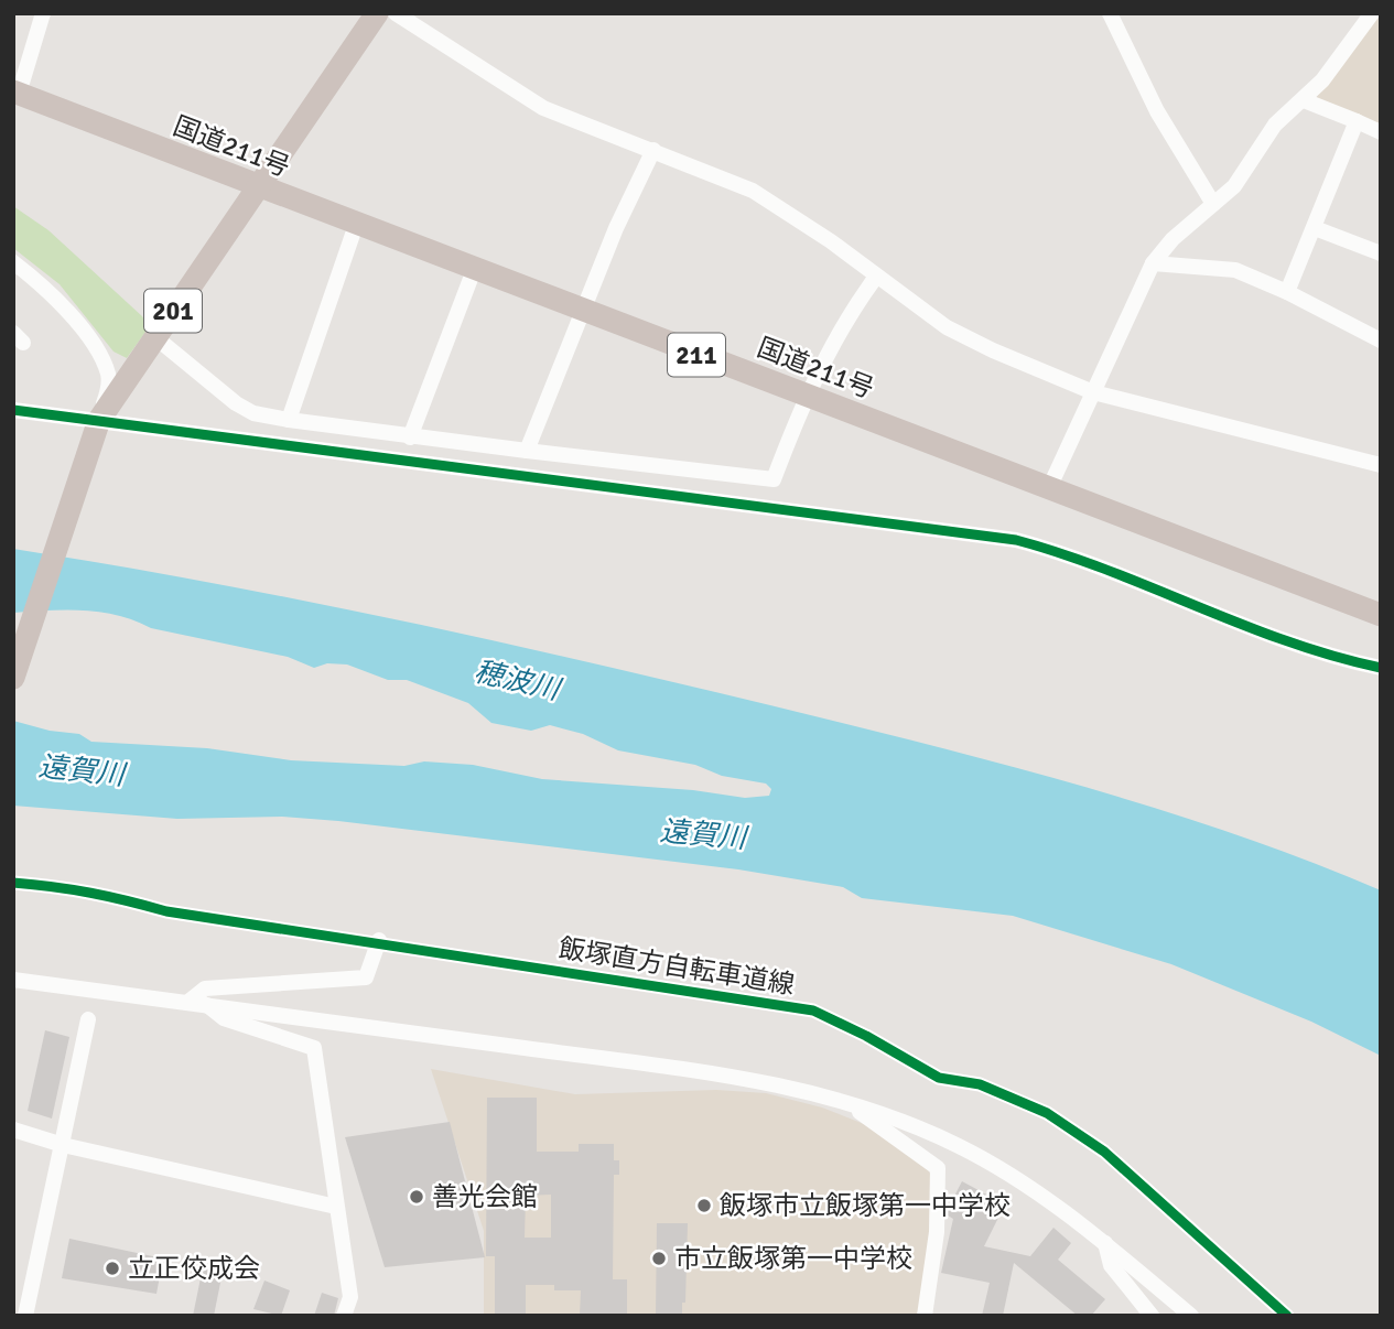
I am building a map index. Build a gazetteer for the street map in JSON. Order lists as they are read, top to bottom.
{
  "streets": {
    "highway": ["国道211号", "201", "211"],
    "cycle path": ["飯塚直方自転車道線"]
  },
  "crossings": [
    ["国道211号", "201"]
  ],
  "water": ["穂波川", "遠賀川"],
  "places": [
    "善光会館",
    "飯塚市立飯塚第一中学校",
    "市立飯塚第一中学校",
    "立正佼成会"
  ]
}
